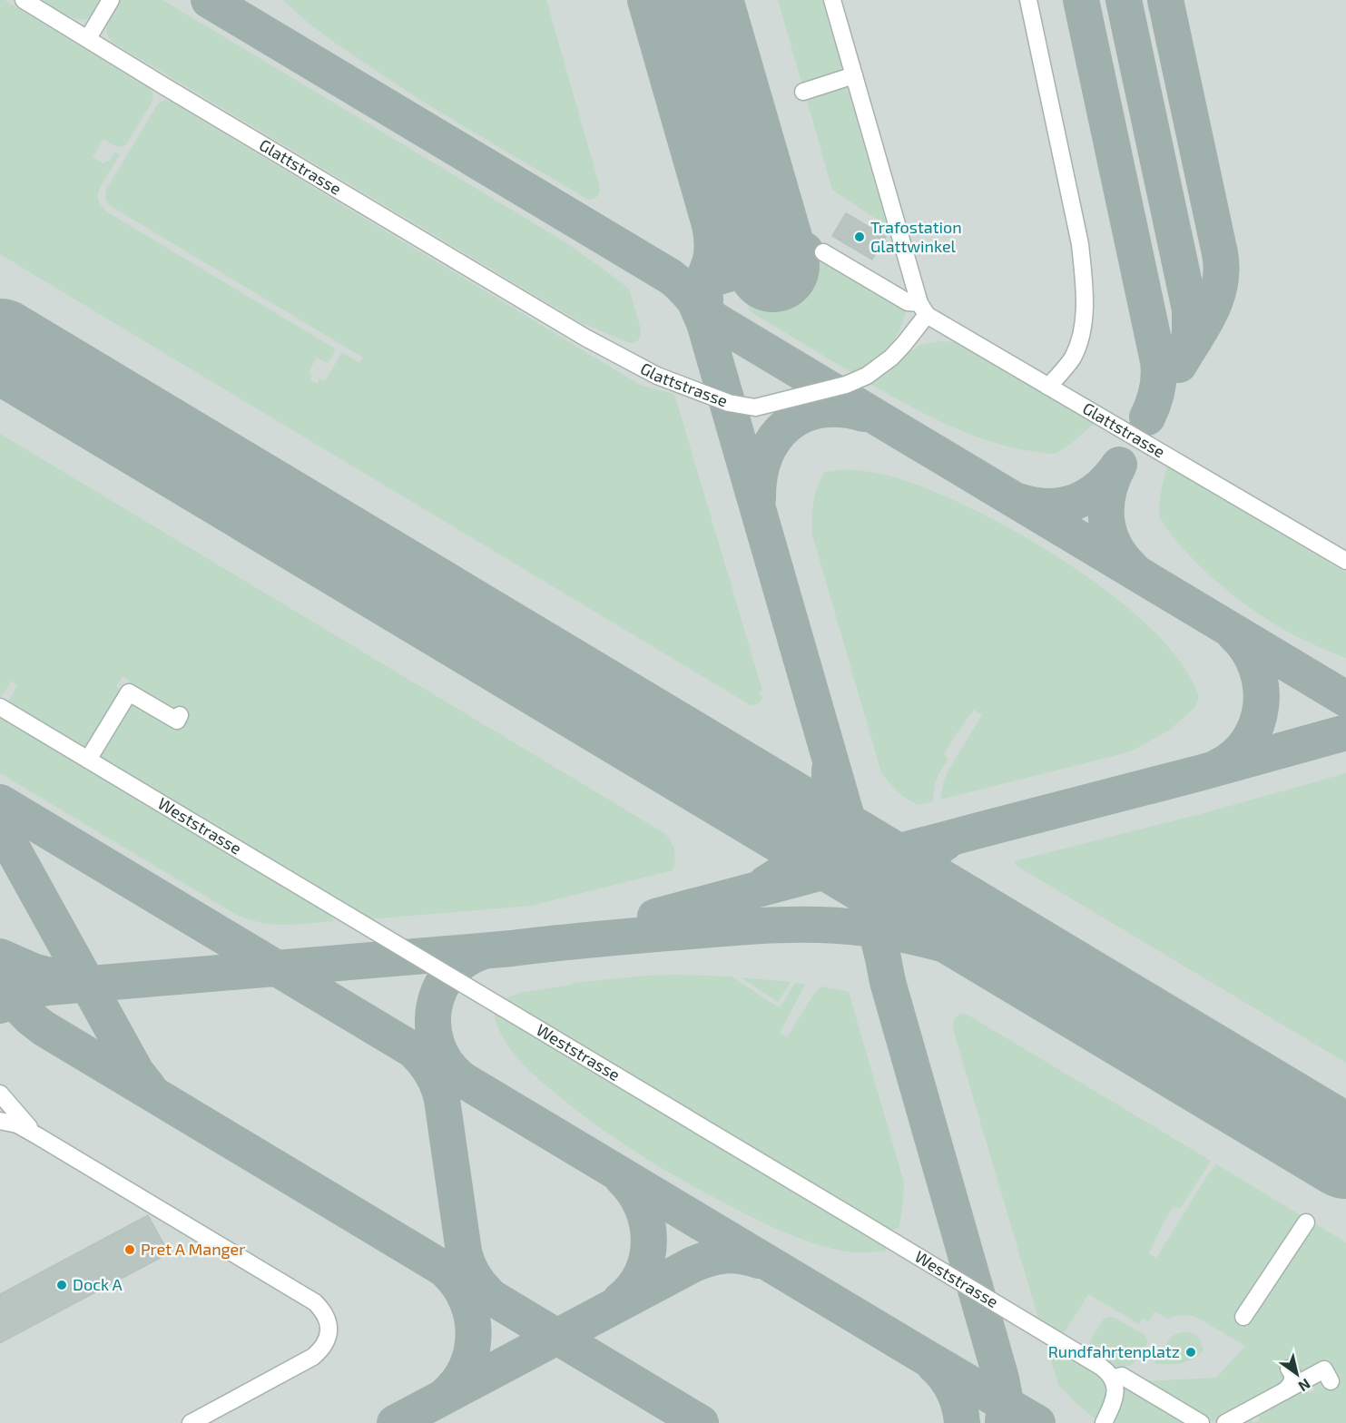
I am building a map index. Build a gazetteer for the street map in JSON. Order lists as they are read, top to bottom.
{
  "streets": {
    "lane": ["Glattstrasse", "Weststrasse"]
  },
  "places": [
    "Trafostation Glattwinkel",
    "Pret A Manger",
    "Dock A",
    "Rundfahrtenplatz"
  ],
  "north": "bottom right"
}
